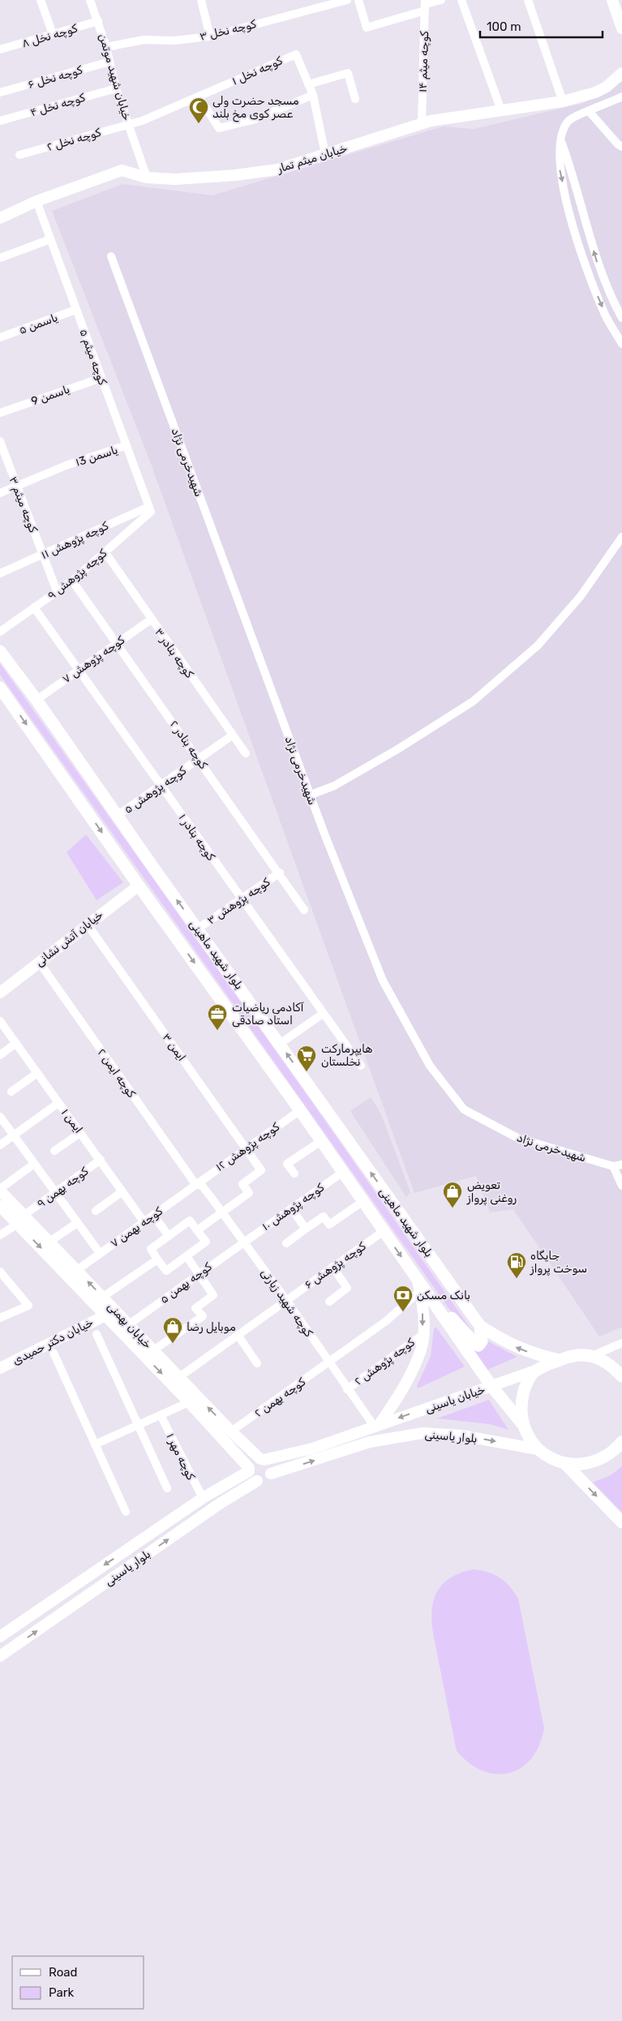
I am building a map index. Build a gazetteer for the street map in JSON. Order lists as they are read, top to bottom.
{
  "streets": {
    "main road": ["بلوار شهید ماهینی"],
    "street": [
      "کوچه نخل ۳",
      "کوچه نخل ۸",
      "کوچه میثم ۱۴",
      "کوچه نخل ۱",
      "کوچه نخل ۶",
      "خیابان شهید موتمن",
      "کوچه نخل ۴",
      "کوچه نخل ۲",
      "خیابان میثم تمار",
      "یاسمن ۵",
      "کوچه میثم ۵",
      "یاسمن 9",
      "یاسمن ۱3",
      "شهیدخرمی نژاد",
      "کوچه میثم ۳",
      "کوچه پژوهش ۱۱",
      "کوچه پژوهش ۹",
      "کوچه بنادر ۳",
      "کوچه پژوهش ۷",
      "کوچه بنادر ۲",
      "کوچه پژوهش ۵",
      "کوچه بنادر ۱",
      "کوچه پژوهش ۳",
      "خیابان آتش نشانی",
      "ایمن ۳",
      "کوچه ایمن ۲",
      "ایمن ۱",
      "کوچه پژوهش ۱۲",
      "کوچه بهمن ۹",
      "کوچه پژوهش ۱۰",
      "کوچه بهمن ۷",
      "کوچه پژوهش ۶",
      "کوچه بهمن ۵",
      "کوچه شهید زیارتی",
      "خیابان بهمنی",
      "خیابان دکتر حمیدی",
      "کوچه پژوهش ۲",
      "کوچه بهمن ۲",
      "خیابان یاسینی",
      "بلوار یاسینی",
      "کوچه مهر ۱"
    ]
  },
  "crossings": [
    ["کوچه نخل ۳", "خیابان شهید موتمن"],
    ["کوچه نخل ۸", "خیابان شهید موتمن"],
    ["کوچه میثم ۱۴", "خیابان میثم تمار"],
    ["کوچه نخل ۱", "خیابان شهید موتمن"],
    ["کوچه نخل ۱", "کوچه نخل ۲"],
    ["کوچه نخل ۶", "خیابان شهید موتمن"],
    ["خیابان شهید موتمن", "کوچه نخل ۴"],
    ["خیابان شهید موتمن", "کوچه نخل ۲"],
    ["خیابان شهید موتمن", "خیابان میثم تمار"],
    ["خیابان میثم تمار", "کوچه میثم ۵"],
    ["یاسمن ۵", "کوچه میثم ۵"],
    ["کوچه میثم ۵", "یاسمن 9"],
    ["کوچه میثم ۵", "یاسمن ۱3"],
    ["کوچه میثم ۵", "کوچه پژوهش ۱۱"],
    ["کوچه میثم ۵", "کوچه پژوهش ۹"],
    ["یاسمن ۱3", "کوچه میثم ۳"],
    ["کوچه میثم ۳", "کوچه پژوهش ۱۱"],
    ["کوچه میثم ۳", "کوچه پژوهش ۹"],
    ["کوچه پژوهش ۱۱", "کوچه پژوهش ۹"],
    ["کوچه پژوهش ۹", "کوچه بنادر ۳"],
    ["کوچه پژوهش ۹", "کوچه بنادر ۲"],
    ["کوچه پژوهش ۹", "کوچه بنادر ۱"],
    ["کوچه بنادر ۳", "کوچه پژوهش ۷"],
    ["کوچه بنادر ۳", "کوچه پژوهش ۵"],
    ["کوچه پژوهش ۷", "کوچه بنادر ۲"],
    ["کوچه پژوهش ۷", "کوچه بنادر ۱"],
    ["کوچه پژوهش ۷", "بلوار شهید ماهینی"],
    ["کوچه بنادر ۲", "کوچه پژوهش ۵"],
    ["کوچه بنادر ۲", "کوچه پژوهش ۳"],
    ["کوچه پژوهش ۵", "کوچه بنادر ۱"],
    ["کوچه پژوهش ۵", "بلوار شهید ماهینی"],
    ["کوچه بنادر ۱", "کوچه پژوهش ۳"],
    ["کوچه پژوهش ۳", "بلوار شهید ماهینی"],
    ["خیابان آتش نشانی", "بلوار شهید ماهینی"],
    ["خیابان آتش نشانی", "ایمن ۳"],
    ["خیابان آتش نشانی", "کوچه ایمن ۲"],
    ["بلوار شهید ماهینی", "کوچه پژوهش ۱۲"],
    ["بلوار شهید ماهینی", "کوچه پژوهش ۱۰"],
    ["بلوار شهید ماهینی", "کوچه پژوهش ۶"],
    ["بلوار شهید ماهینی", "کوچه بهمن ۲"],
    ["بلوار شهید ماهینی", "خیابان یاسینی"],
    ["ایمن ۳", "کوچه پژوهش ۱۲"],
    ["ایمن ۳", "کوچه شهید زیارتی"],
    ["کوچه ایمن ۲", "کوچه پژوهش ۱۲"],
    ["کوچه ایمن ۲", "کوچه بهمن ۷"],
    ["کوچه ایمن ۲", "کوچه شهید زیارتی"],
    ["ایمن ۱", "کوچه بهمن ۹"],
    ["ایمن ۱", "کوچه بهمن ۷"],
    ["کوچه پژوهش ۱۲", "کوچه بهمن ۷"],
    ["کوچه پژوهش ۱۲", "کوچه شهید زیارتی"],
    ["کوچه بهمن ۹", "خیابان بهمنی"],
    ["کوچه پژوهش ۱۰", "کوچه بهمن ۵"],
    ["کوچه پژوهش ۱۰", "کوچه شهید زیارتی"],
    ["کوچه بهمن ۷", "کوچه شهید زیارتی"],
    ["کوچه بهمن ۷", "خیابان بهمنی"],
    ["کوچه پژوهش ۶", "کوچه شهید زیارتی"],
    ["کوچه پژوهش ۶", "خیابان بهمنی"],
    ["کوچه بهمن ۵", "کوچه شهید زیارتی"],
    ["کوچه بهمن ۵", "خیابان بهمنی"],
    ["کوچه شهید زیارتی", "کوچه پژوهش ۲"],
    ["کوچه شهید زیارتی", "کوچه بهمن ۲"],
    ["کوچه شهید زیارتی", "خیابان یاسینی"],
    ["خیابان بهمنی", "خیابان دکتر حمیدی"],
    ["خیابان بهمنی", "کوچه بهمن ۲"],
    ["خیابان بهمنی", "بلوار یاسینی"],
    ["بلوار یاسینی", "کوچه مهر ۱"]
  ],
  "one_way": ["خیابان یاسینی"],
  "places": {
    "mosque": ["مسجد حضرت ولی عصر کوی مخ بلند"],
    "office": ["آکادمی ریاضیات استاد صادقی"],
    "supermarket": ["هایپرمارکت نخلستان"],
    "shop": ["تعویض روغنی پرواز", "موبایل رضا"],
    "fuel station": ["جایگاه سوخت پرواز"],
    "bank": ["بانک مسکن"]
  },
  "legend": ["Road", "Park"],
  "scale_bar": "100 m"
}
